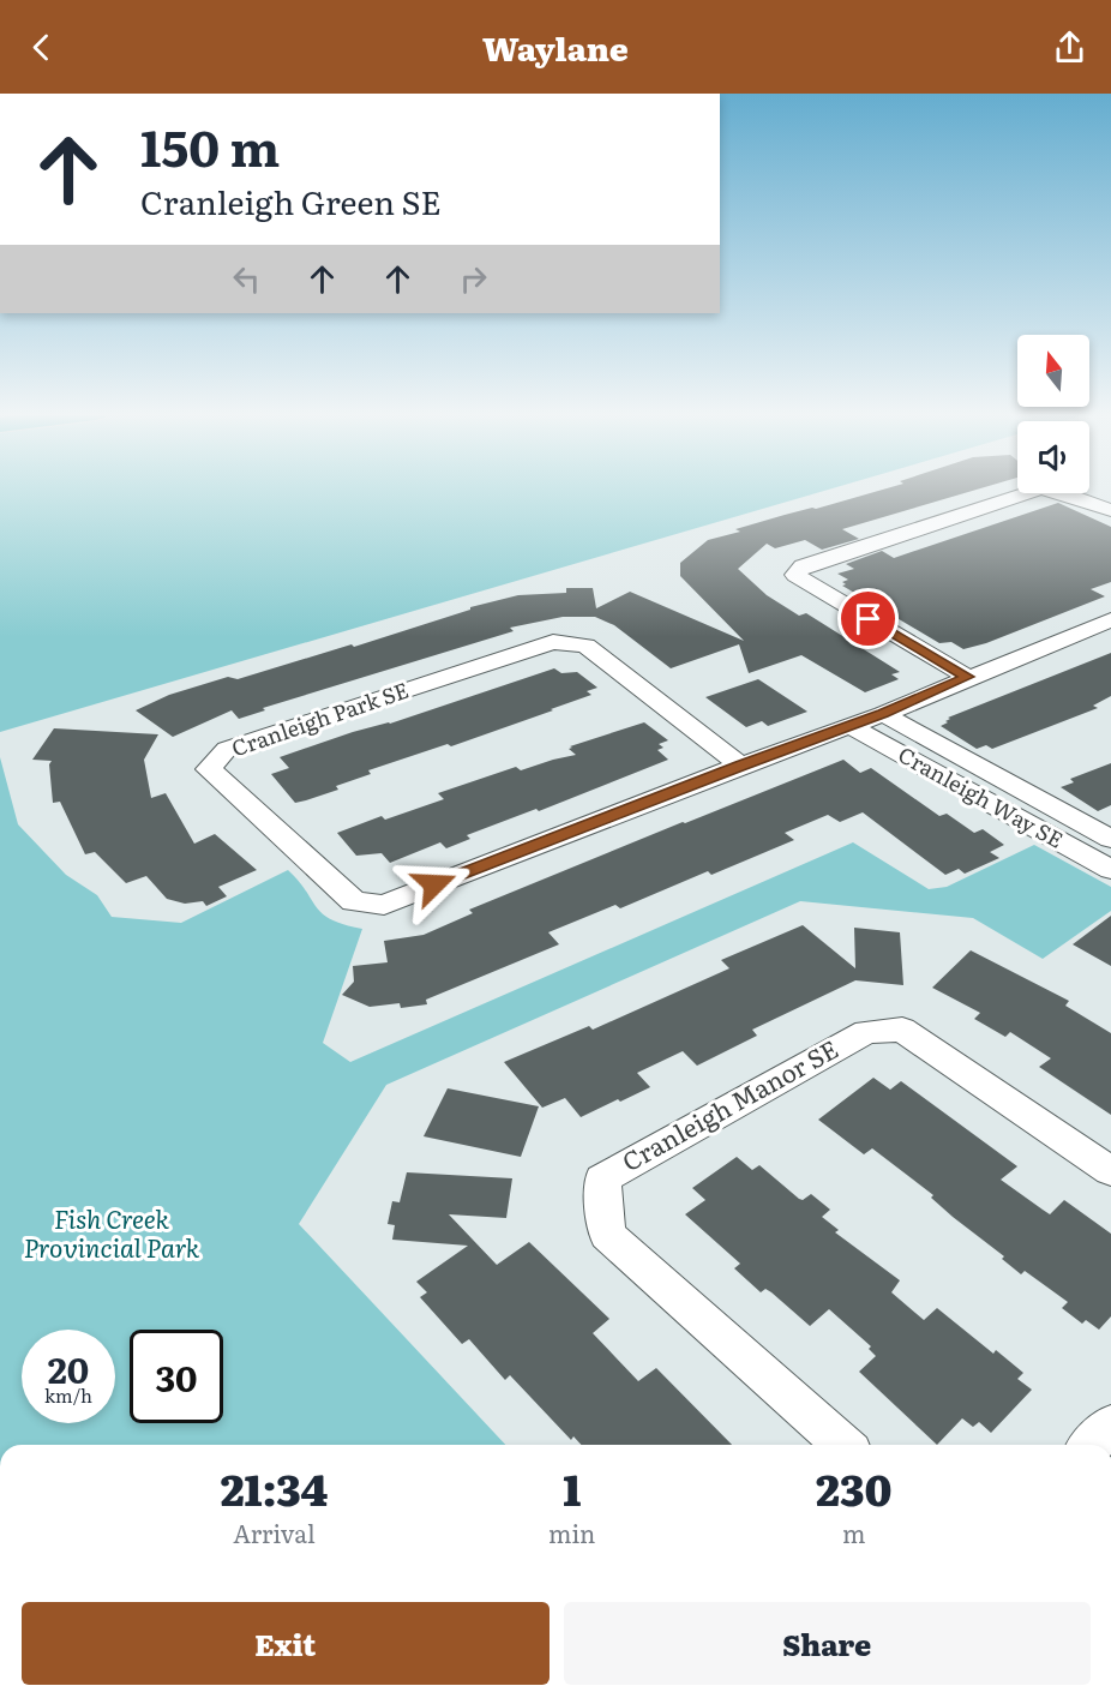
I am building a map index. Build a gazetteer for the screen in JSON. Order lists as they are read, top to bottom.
{
  "streets": {
    "street": ["Cranleigh Park SE", "Cranleigh Way SE", "Cranleigh Manor SE"]
  },
  "crossings": [
    ["Cranleigh Park SE", "Cranleigh Way SE"]
  ],
  "parks": ["Fish Creek Provincial Park"],
  "north": "top",
  "page": {
    "header": "Waylane",
    "turn": ["150 m", "Cranleigh Green SE"],
    "speed": "20 km/h",
    "limit": "30",
    "eta": [
      "21:34",
      "Arrival",
      "1",
      "min",
      "230",
      "m"
    ],
    "buttons": ["Exit", "Share"]
  }
}
